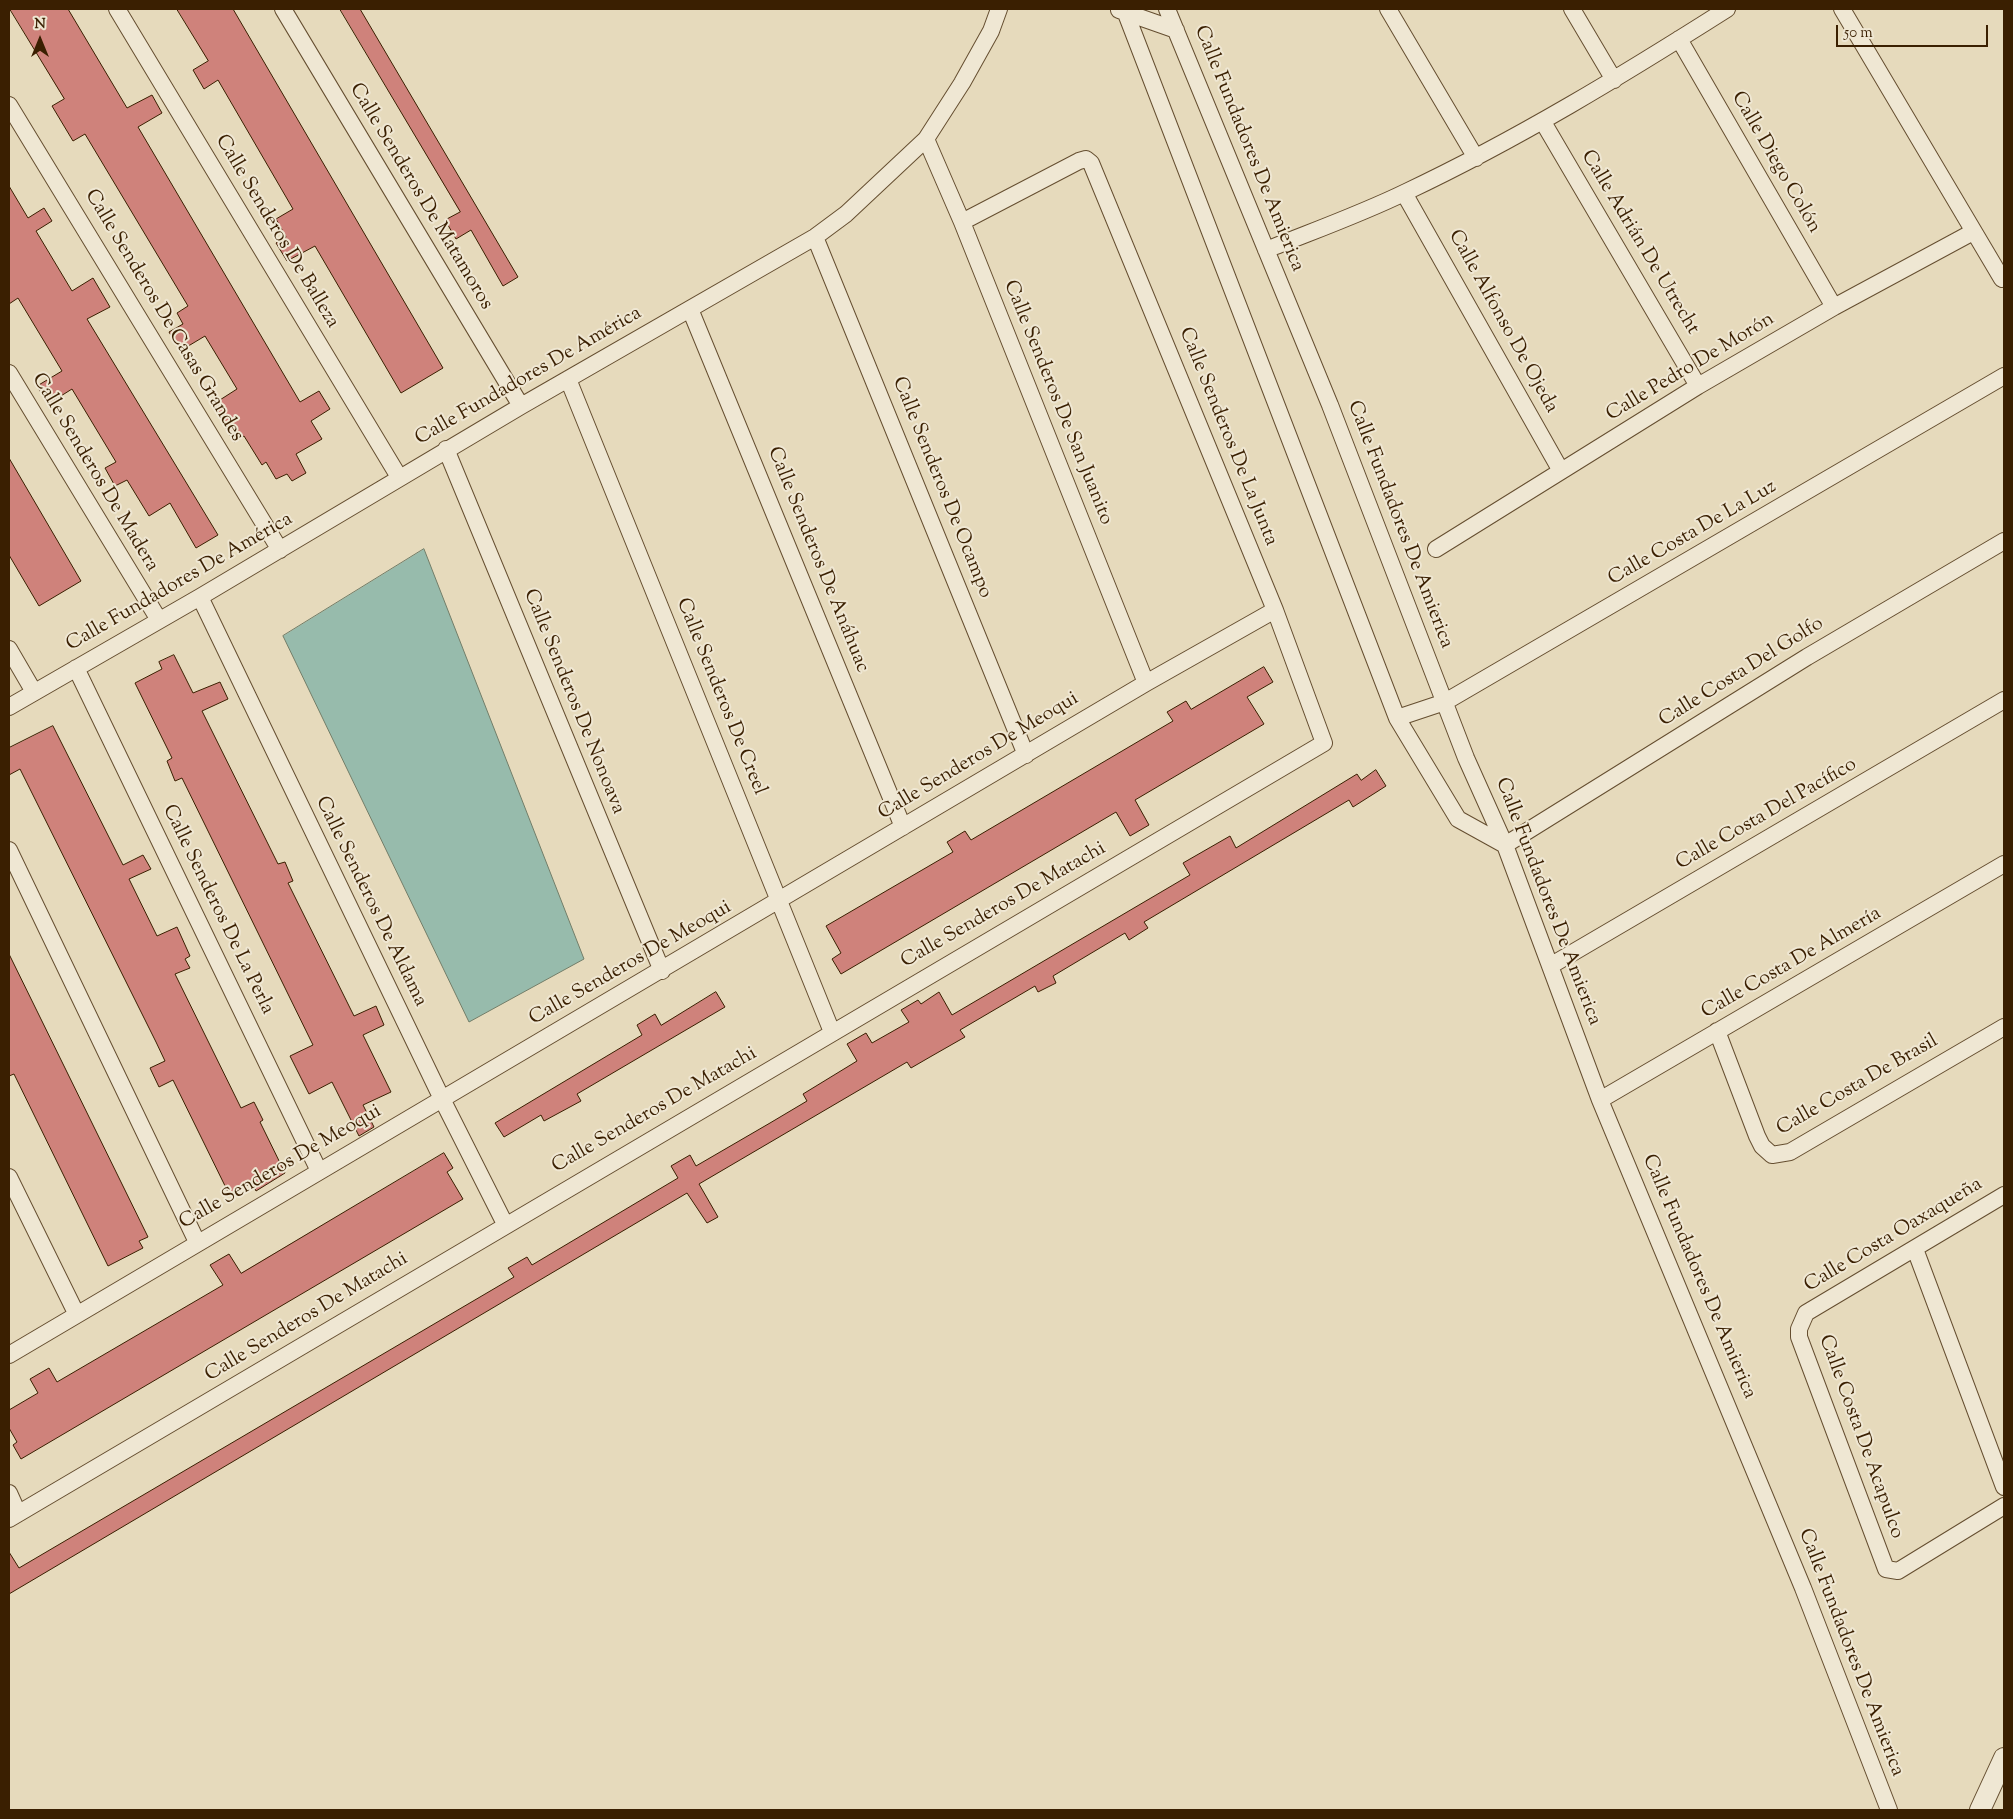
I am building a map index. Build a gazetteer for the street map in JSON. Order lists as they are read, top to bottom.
{
  "streets": {
    "street": [
      "Calle Fundadores De Amierica",
      "Calle Diego Colón",
      "Calle Senderos De Matamoros",
      "Calle Senderos De Balleza",
      "Calle Adrián De Utrecht",
      "Calle Senderos De Casas Grandes",
      "Calle Alfonso De Ojeda",
      "Calle Pedro De Morón",
      "Calle Fundadores De América",
      "Calle Senderos De San Juanito",
      "Calle Senderos De La Junta",
      "Calle Senderos De Madera",
      "Calle Senderos De Ocampo",
      "Calle Costa De La Luz",
      "Calle Senderos De Anáhuac",
      "Calle Costa Del Golfo",
      "Calle Senderos De Creel",
      "Calle Senderos De Nonoava",
      "Calle Senderos De Meoqui",
      "Calle Costa Del Pacífico",
      "Calle Senderos De Aldama",
      "Calle Senderos De Matachi",
      "Calle Senderos De La Perla",
      "Calle Costa De Almería",
      "Calle Costa De Brasil",
      "Calle Costa Oaxaqueña",
      "Calle Costa De Acapulco"
    ]
  },
  "crossings": [
    ["Calle Fundadores De Amierica", "Calle Costa De La Luz"],
    ["Calle Fundadores De Amierica", "Calle Costa Del Golfo"],
    ["Calle Fundadores De Amierica", "Calle Costa Del Pacífico"],
    ["Calle Fundadores De Amierica", "Calle Costa De Almería"],
    ["Calle Diego Colón", "Calle Pedro De Morón"],
    ["Calle Senderos De Matamoros", "Calle Fundadores De América"],
    ["Calle Senderos De Balleza", "Calle Fundadores De América"],
    ["Calle Adrián De Utrecht", "Calle Pedro De Morón"],
    ["Calle Senderos De Casas Grandes", "Calle Fundadores De América"],
    ["Calle Alfonso De Ojeda", "Calle Pedro De Morón"],
    ["Calle Fundadores De América", "Calle Senderos De San Juanito"],
    ["Calle Fundadores De América", "Calle Senderos De Madera"],
    ["Calle Fundadores De América", "Calle Senderos De Ocampo"],
    ["Calle Fundadores De América", "Calle Senderos De Anáhuac"],
    ["Calle Fundadores De América", "Calle Senderos De Creel"],
    ["Calle Fundadores De América", "Calle Senderos De Nonoava"],
    ["Calle Fundadores De América", "Calle Senderos De Aldama"],
    ["Calle Fundadores De América", "Calle Senderos De La Perla"],
    ["Calle Senderos De San Juanito", "Calle Senderos De La Junta"],
    ["Calle Senderos De San Juanito", "Calle Senderos De Meoqui"],
    ["Calle Senderos De La Junta", "Calle Senderos De Meoqui"],
    ["Calle Senderos De La Junta", "Calle Senderos De Matachi"],
    ["Calle Senderos De Ocampo", "Calle Senderos De Meoqui"],
    ["Calle Senderos De Anáhuac", "Calle Senderos De Meoqui"],
    ["Calle Senderos De Creel", "Calle Senderos De Meoqui"],
    ["Calle Senderos De Creel", "Calle Senderos De Matachi"],
    ["Calle Senderos De Nonoava", "Calle Senderos De Meoqui"],
    ["Calle Senderos De Meoqui", "Calle Senderos De Aldama"],
    ["Calle Senderos De Meoqui", "Calle Senderos De La Perla"],
    ["Calle Senderos De Aldama", "Calle Senderos De Matachi"],
    ["Calle Costa De Almería", "Calle Costa De Brasil"],
    ["Calle Costa Oaxaqueña", "Calle Costa De Acapulco"]
  ],
  "scale_bar": "50 m",
  "north": "top"
}
